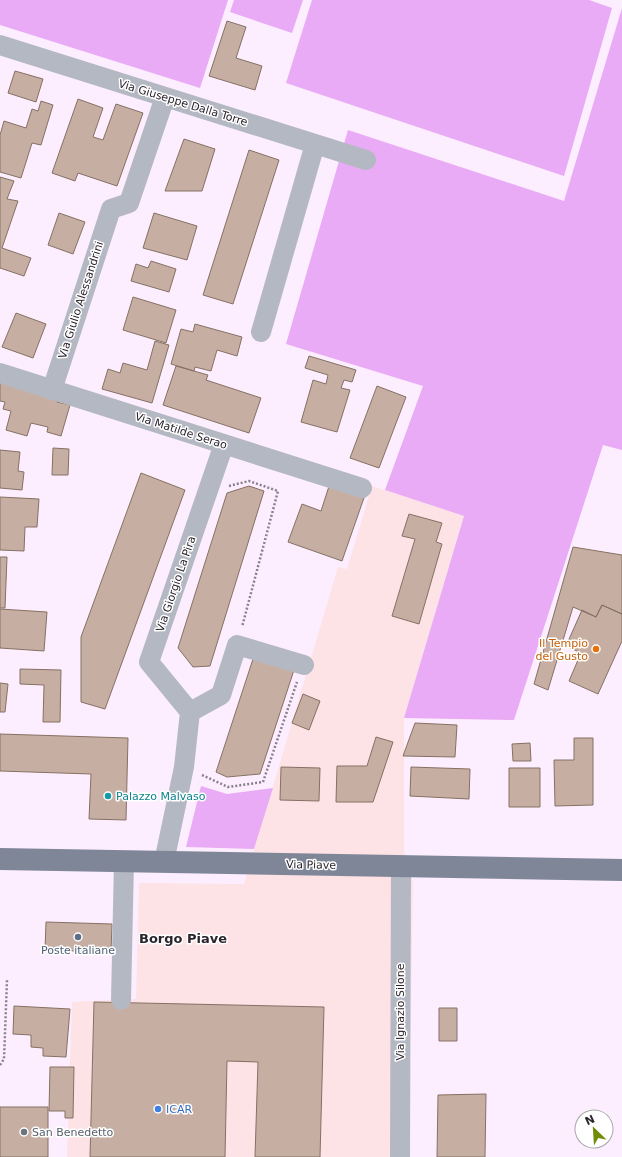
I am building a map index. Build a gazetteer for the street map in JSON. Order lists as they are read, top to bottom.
{
  "streets": {
    "main road": ["Via Piave"],
    "street": [
      "Via Giuseppe Dalla Torre",
      "Via Giulio Alessandrini",
      "Via Matilde Serao",
      "Via Giorgio La Pira",
      "Via Ignazio Silone"
    ]
  },
  "crossings": [
    ["Via Giuseppe Dalla Torre", "Via Giulio Alessandrini"],
    ["Via Giulio Alessandrini", "Via Matilde Serao"],
    ["Via Matilde Serao", "Via Giorgio La Pira"],
    ["Via Piave", "Via Ignazio Silone"]
  ],
  "districts": ["Borgo Piave"],
  "places": [
    "Il Tempio del Gusto",
    "Palazzo Malvaso",
    "Poste italiane",
    "ICAR",
    "San Benedetto"
  ],
  "north": "top left"
}
